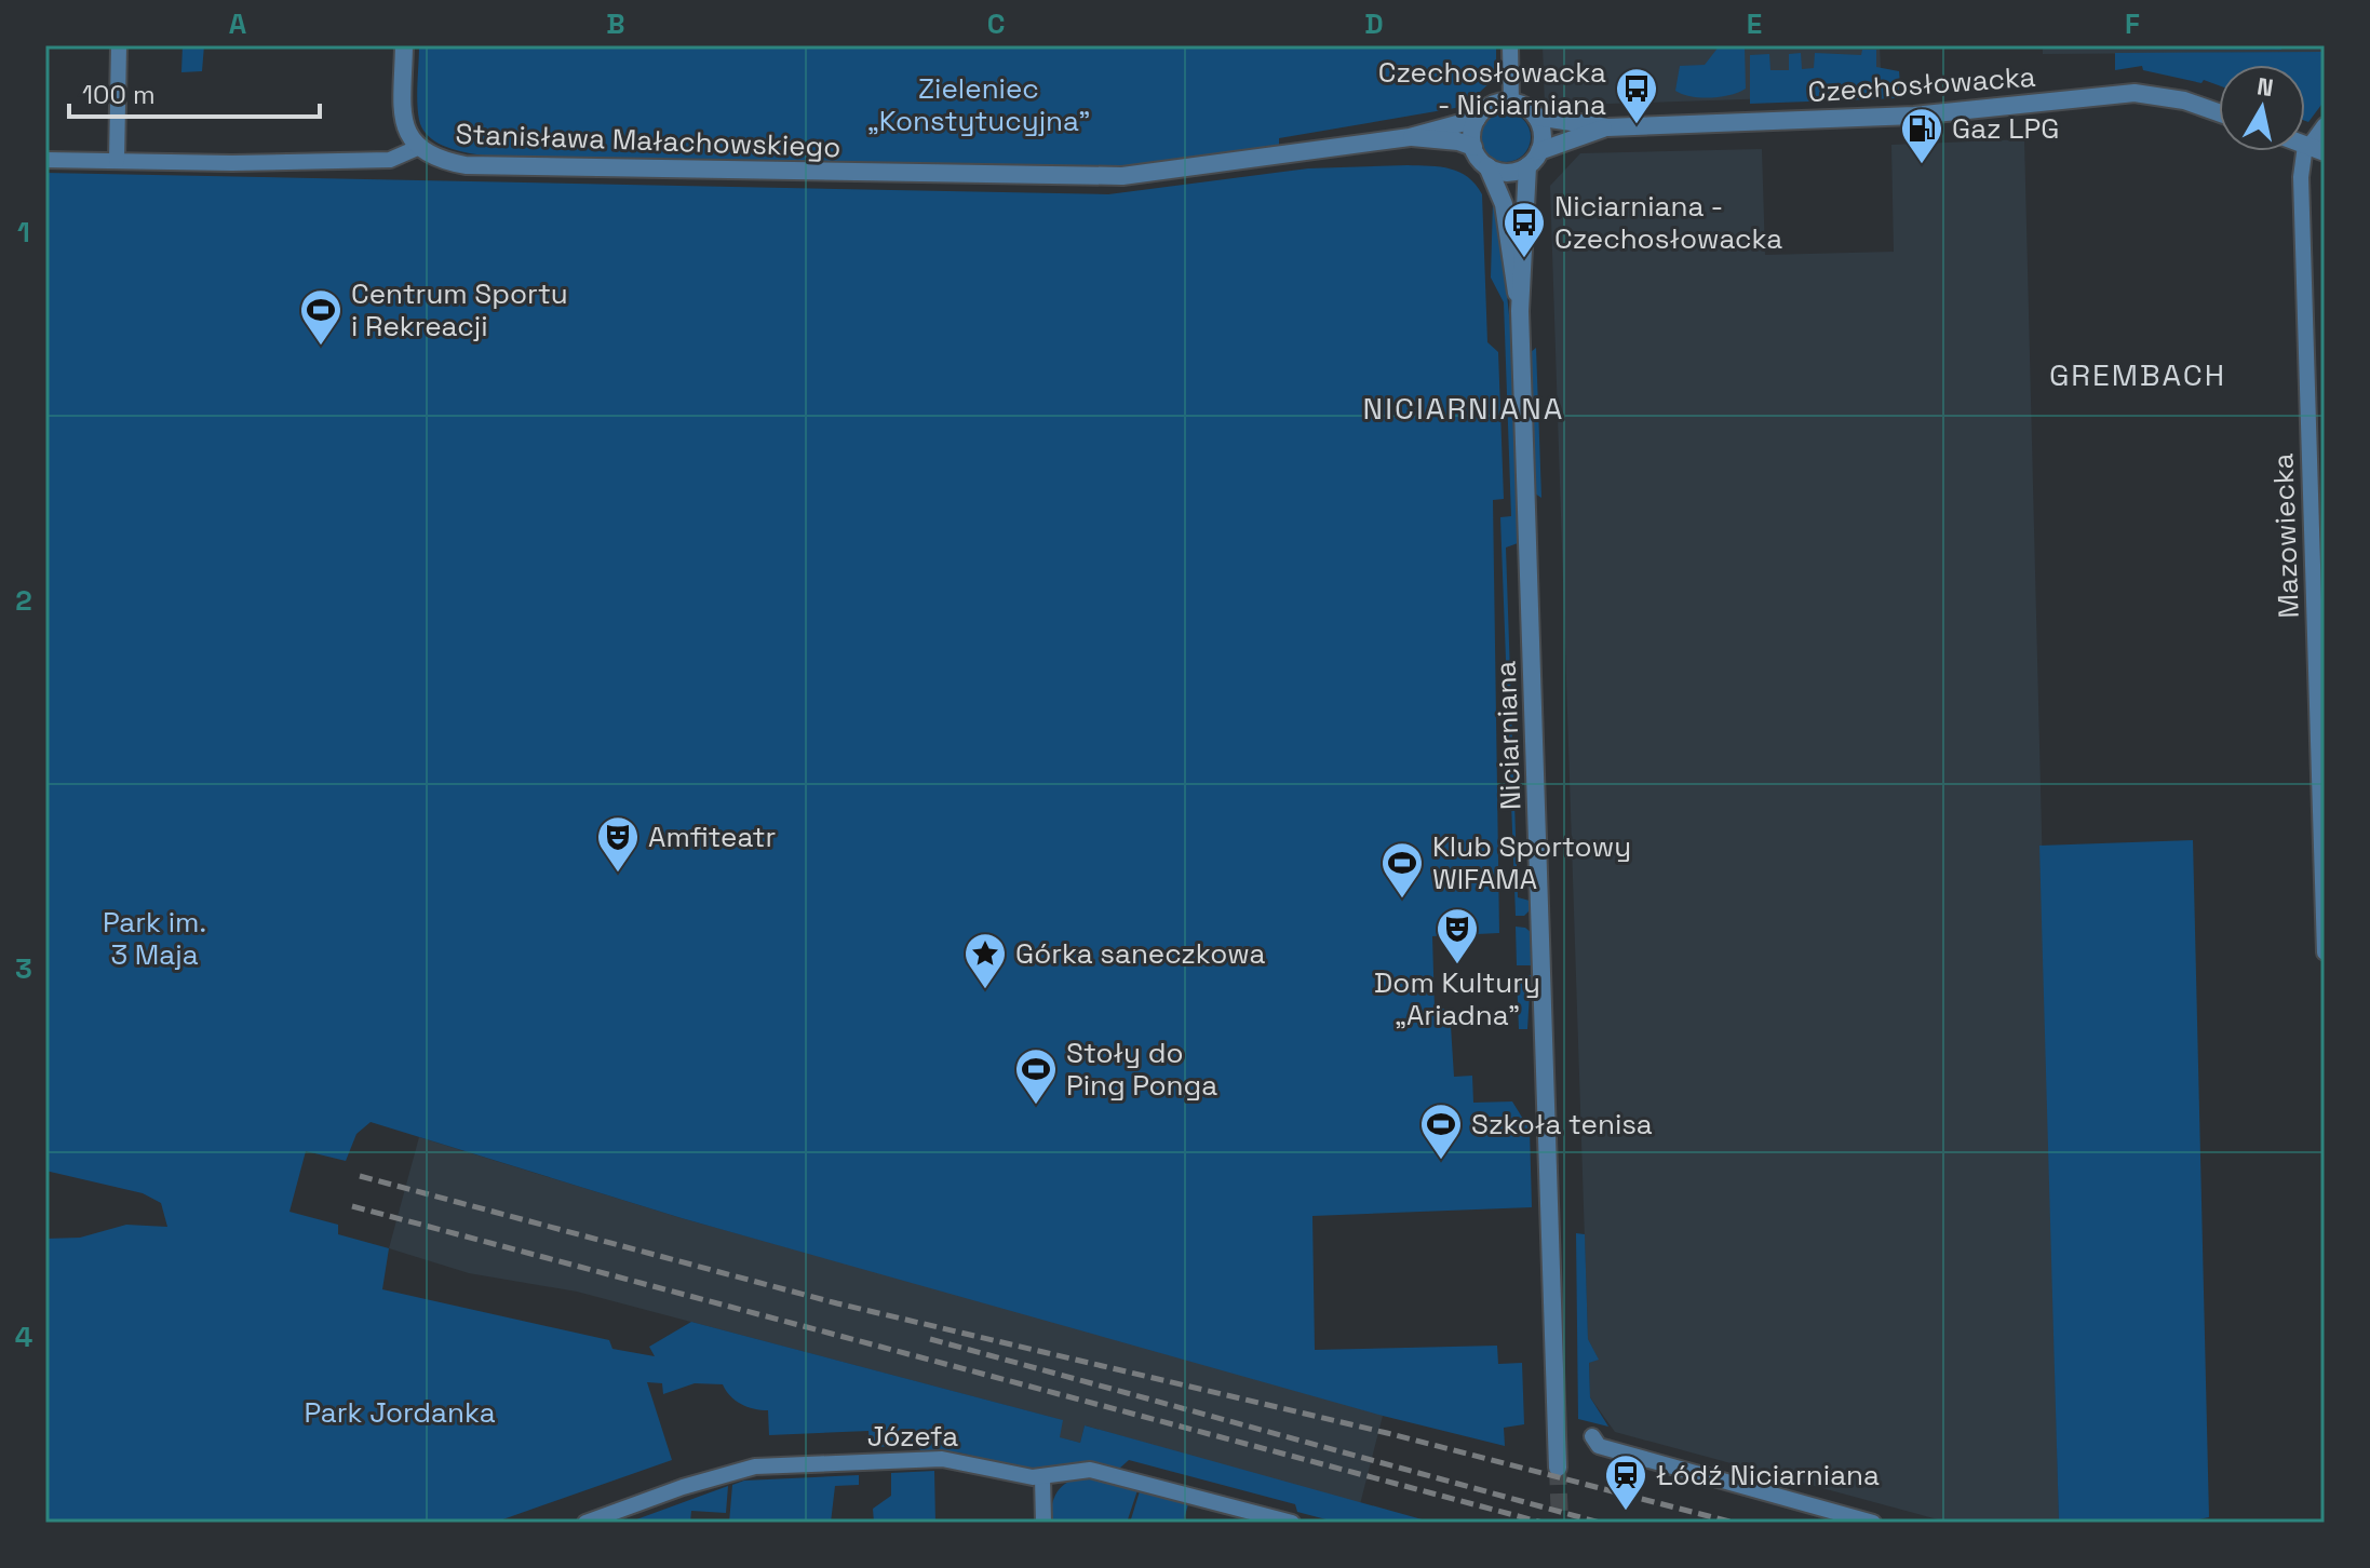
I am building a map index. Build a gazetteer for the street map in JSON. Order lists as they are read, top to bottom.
{
  "streets": {
    "street": [
      "Czechosłowacka",
      "Stanisława Małachowskiego",
      "Mazowiecka",
      "Niciarniana",
      "Józefa"
    ]
  },
  "crossings": [
    ["Czechosłowacka", "Stanisława Małachowskiego"],
    ["Czechosłowacka", "Niciarniana"],
    ["Stanisława Małachowskiego", "Niciarniana"]
  ],
  "districts": ["GREMBACH", "NICIARNIANA"],
  "parks": ["Zieleniec „Konstytucyjna”", "Park im. 3 Maja", "Park Jordanka"],
  "places": {
    "bus stop": ["Czechosłowacka - Niciarniana", "Niciarniana - Czechosłowacka"],
    "fuel station": ["Gaz LPG"],
    "sports": [
      "Centrum Sportu i Rekreacji",
      "Klub Sportowy WIFAMA",
      "Stoły do Ping Ponga",
      "Szkoła tenisa"
    ],
    "theatre": ["Amfiteatr", "Dom Kultury „Ariadna”"],
    "place": ["Górka saneczkowa"],
    "station": ["Łódź Niciarniana"]
  },
  "scale_bar": "100 m",
  "north": "top",
  "grid": {
    "columns": [
      "A",
      "B",
      "C",
      "D",
      "E",
      "F"
    ],
    "rows": [
      "1",
      "2",
      "3",
      "4"
    ]
  }
}
